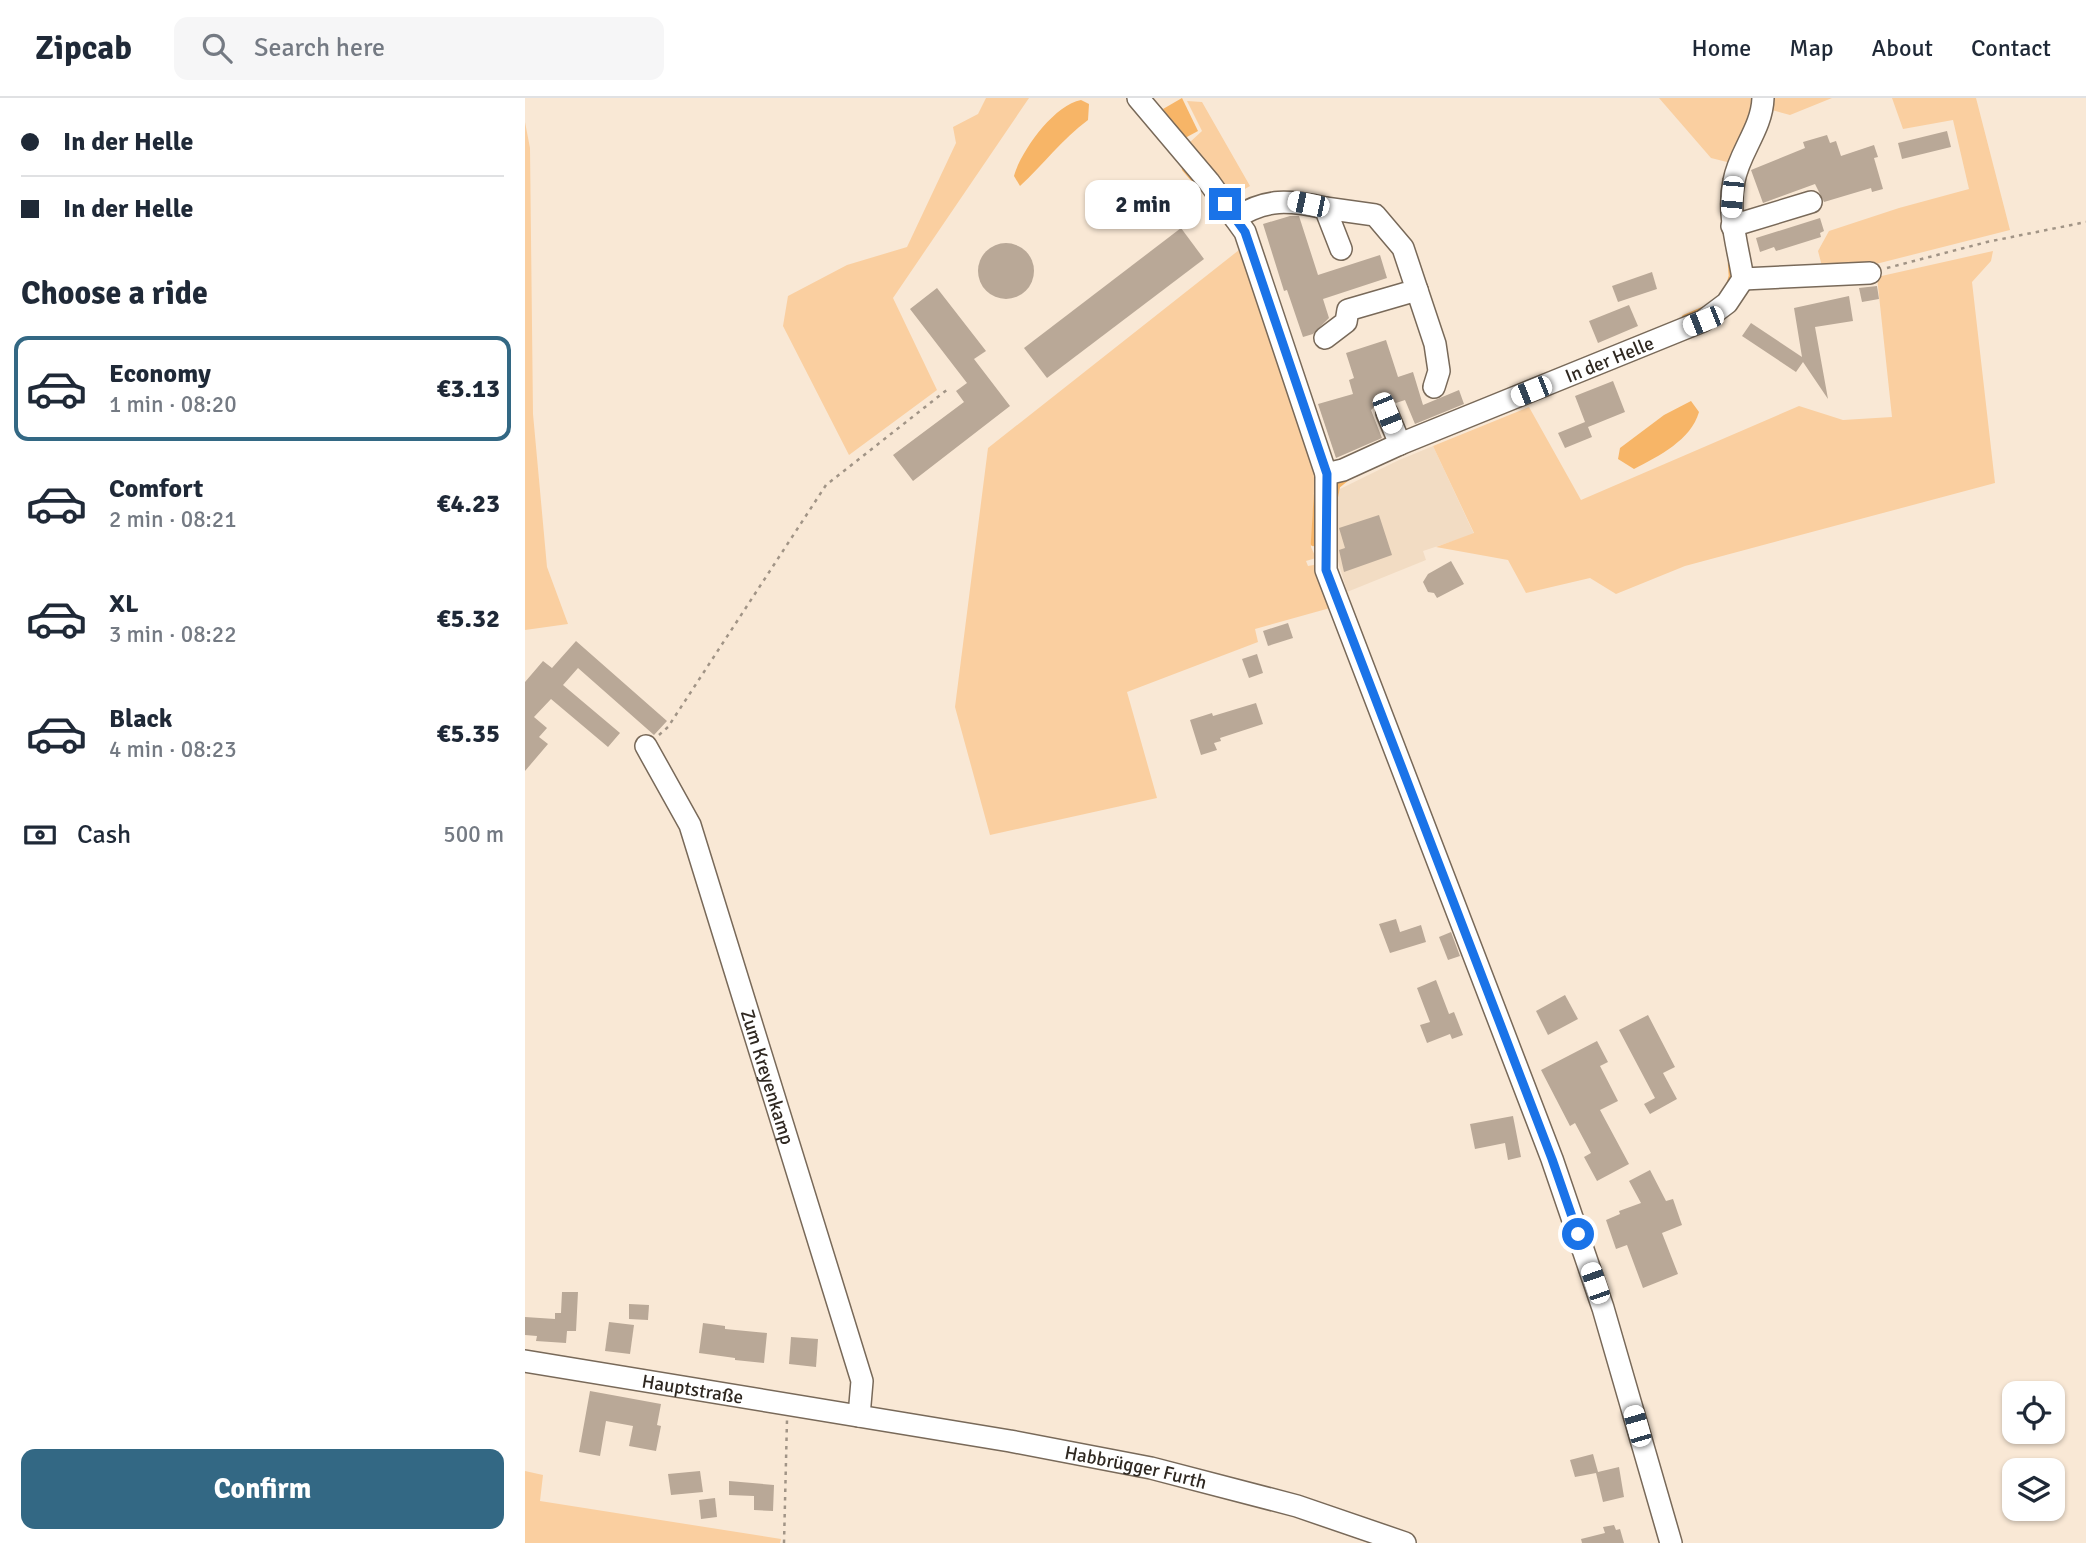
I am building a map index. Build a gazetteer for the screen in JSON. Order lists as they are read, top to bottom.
{
  "streets": {
    "street": [
      "In der Helle",
      "Zum Kreyenkamp",
      "Hauptstraße",
      "Habbrügger Furth"
    ]
  },
  "crossings": [
    ["Zum Kreyenkamp", "Hauptstraße"],
    ["Zum Kreyenkamp", "Habbrügger Furth"],
    ["Hauptstraße", "Habbrügger Furth"]
  ],
  "page": {
    "header": "Zipcab",
    "search": "Search here",
    "nav": [
      "Home",
      "Map",
      "About",
      "Contact"
    ],
    "banner": ["In der Helle", "In der Helle"],
    "bubble": "2 min",
    "heading": "Choose a ride",
    "list": [
      {
        "name": "Economy",
        "note": "1 min · 08:20",
        "value": "€3.13"
      },
      {
        "name": "Comfort",
        "note": "2 min · 08:21",
        "value": "€4.23"
      },
      {
        "name": "XL",
        "note": "3 min · 08:22",
        "value": "€5.32"
      },
      {
        "name": "Black",
        "note": "4 min · 08:23",
        "value": "€5.35"
      }
    ],
    "pay": ["Cash", "500 m"],
    "buttons": "Confirm"
  }
}
